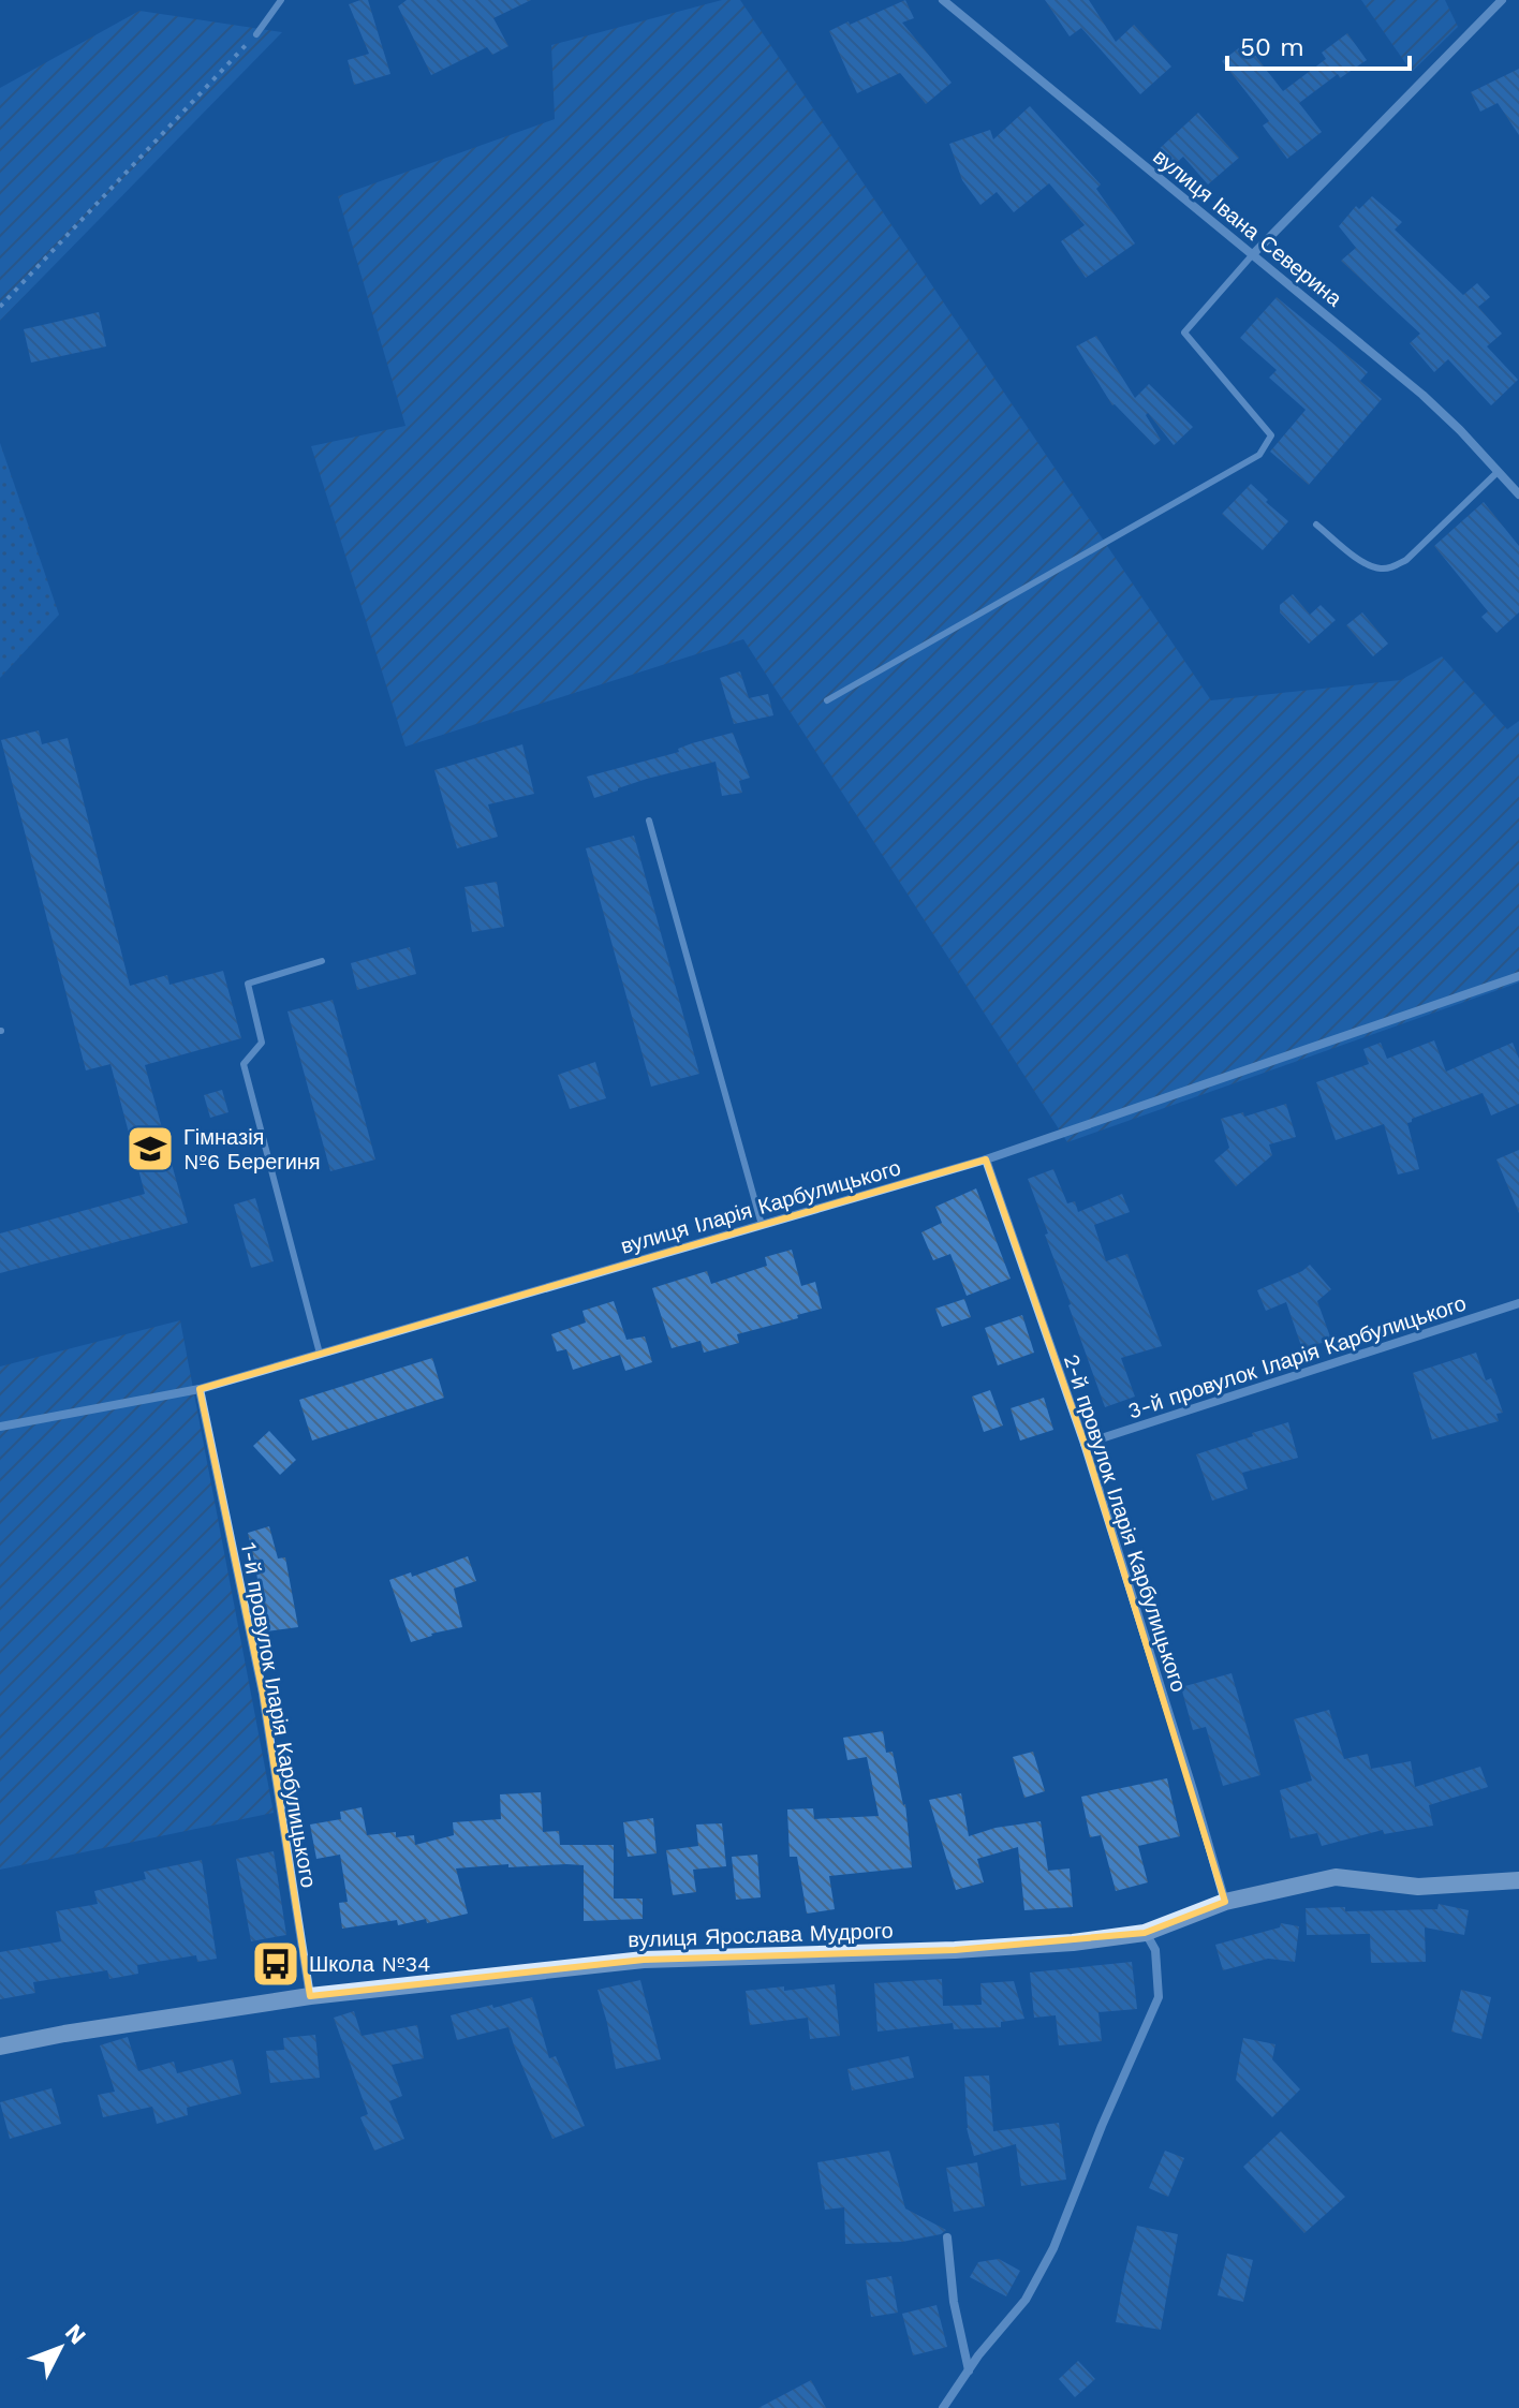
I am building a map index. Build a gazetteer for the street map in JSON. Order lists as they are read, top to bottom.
{
  "streets": {
    "main road": ["вулиця Ярослава Мудрого"],
    "street": [
      "вулиця Івана Северина",
      "вулиця Іларія Карбулицького",
      "3-й провулок Іларія Карбулицького",
      "2-й провулок Іларія Карбулицького",
      "1-й провулок Іларія Карбулицького"
    ]
  },
  "crossings": [
    ["вулиця Іларія Карбулицького", "2-й провулок Іларія Карбулицького"],
    ["вулиця Іларія Карбулицького", "1-й провулок Іларія Карбулицького"],
    ["3-й провулок Іларія Карбулицького", "2-й провулок Іларія Карбулицького"],
    ["2-й провулок Іларія Карбулицького", "вулиця Ярослава Мудрого"],
    ["1-й провулок Іларія Карбулицького", "вулиця Ярослава Мудрого"]
  ],
  "places": {
    "school or university": ["Гімназія №6 Берегиня"],
    "bus stop": ["Школа №34"]
  },
  "scale_bar": "50 m",
  "north": "top right"
}
